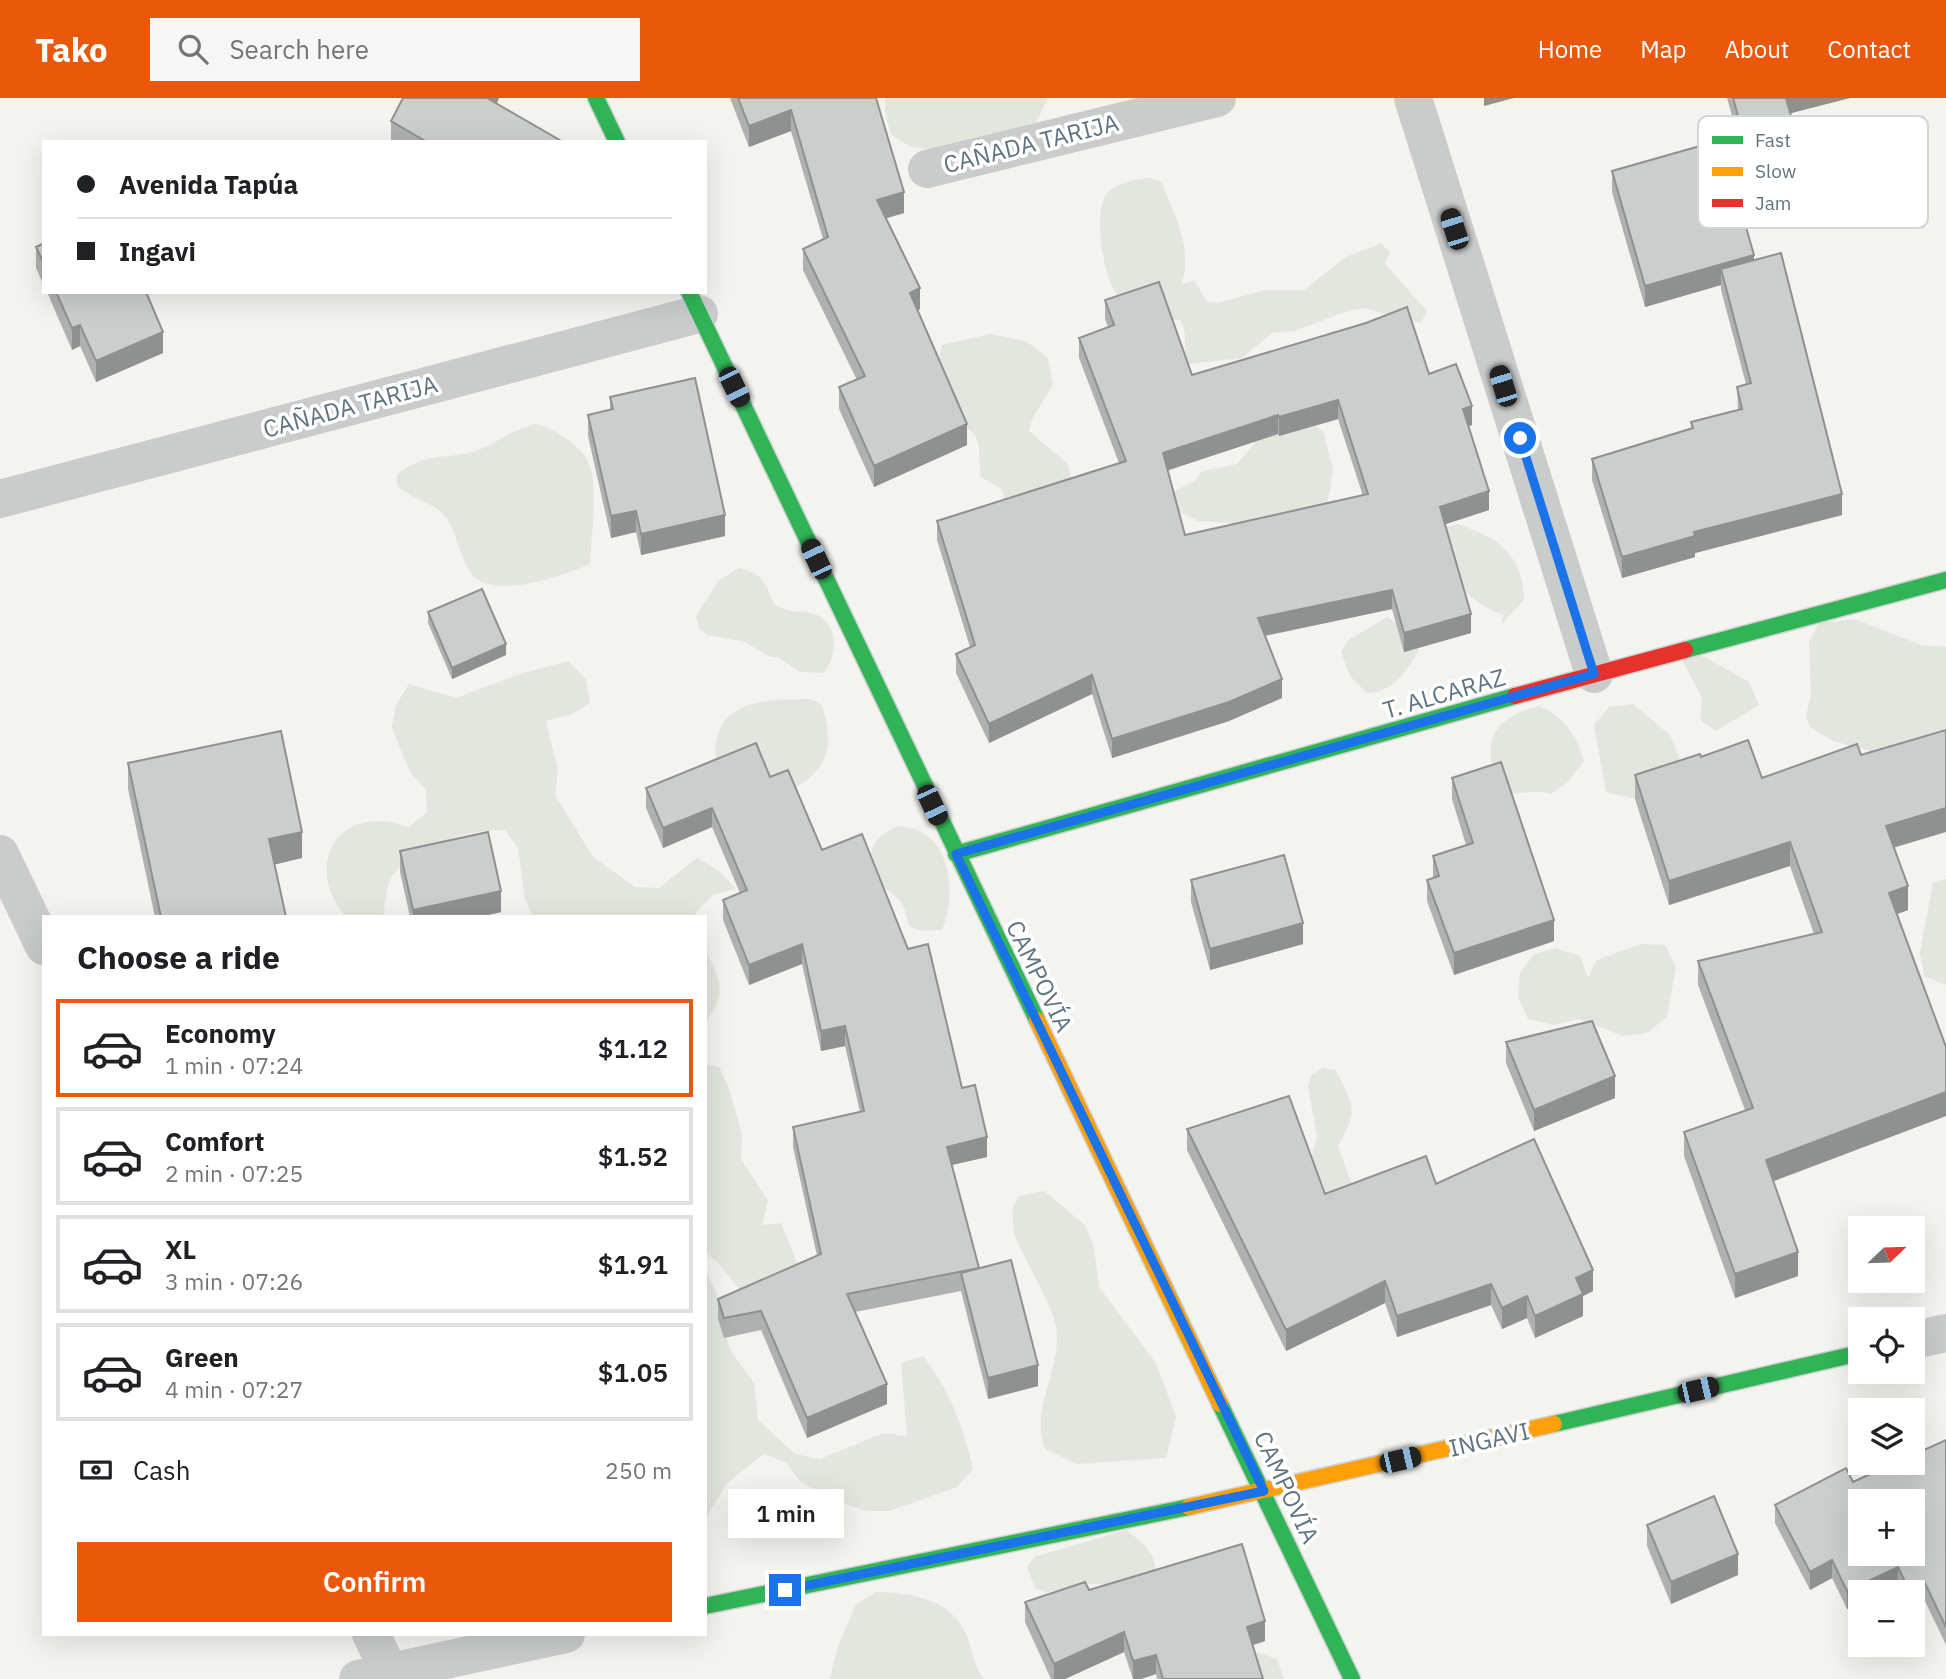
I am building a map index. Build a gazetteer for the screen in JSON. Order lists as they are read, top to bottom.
{
  "streets": {
    "street": [
      "CAÑADA TARIJA",
      "T. ALCARAZ",
      "CAMPOVÍA",
      "INGAVI"
    ]
  },
  "crossings": [
    ["CAÑADA TARIJA", "CAMPOVÍA"],
    ["T. ALCARAZ", "CAMPOVÍA"],
    ["CAMPOVÍA", "INGAVI"]
  ],
  "legend": ["Fast", "Slow", "Jam"],
  "north": "top right",
  "page": {
    "header": "Tako",
    "search": "Search here",
    "nav": [
      "Home",
      "Map",
      "About",
      "Contact"
    ],
    "banner": ["Avenida Tapúa", "Ingavi"],
    "heading": "Choose a ride",
    "list": [
      {
        "name": "Economy",
        "note": "1 min · 07:24",
        "value": "$1.12"
      },
      {
        "name": "Comfort",
        "note": "2 min · 07:25",
        "value": "$1.52"
      },
      {
        "name": "XL",
        "note": "3 min · 07:26",
        "value": "$1.91"
      },
      {
        "name": "Green",
        "note": "4 min · 07:27",
        "value": "$1.05"
      }
    ],
    "map_buttons": ["+", "−"],
    "pay": ["Cash", "250 m"],
    "bubble": "1 min",
    "buttons": "Confirm"
  }
}
